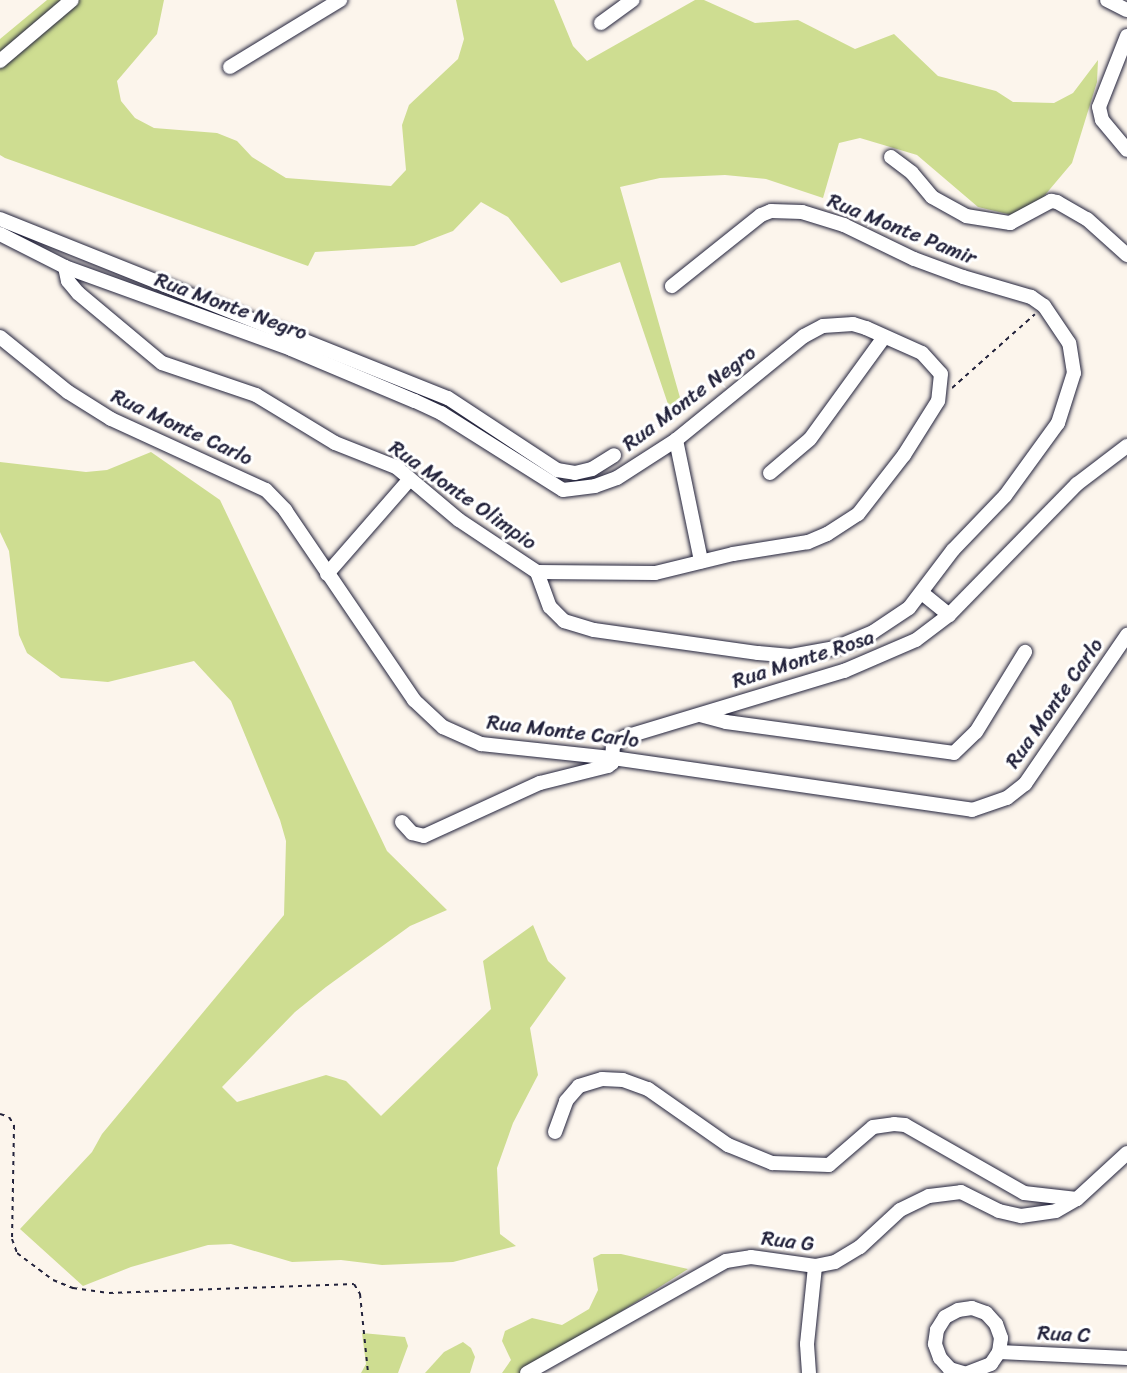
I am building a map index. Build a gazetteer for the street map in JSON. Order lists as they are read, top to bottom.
{
  "streets": {
    "street": [
      "Rua Monte Pamir",
      "Rua Monte Negro",
      "Rua Monte Carlo",
      "Rua Monte Olimpio",
      "Rua Monte Rosa",
      "Rua G",
      "Rua C"
    ]
  },
  "crossings": [
    ["Rua Monte Pamir", "Rua Monte Olimpio"],
    ["Rua Monte Negro", "Rua Monte Olimpio"],
    ["Rua Monte Carlo", "Rua Monte Rosa"]
  ]
}
